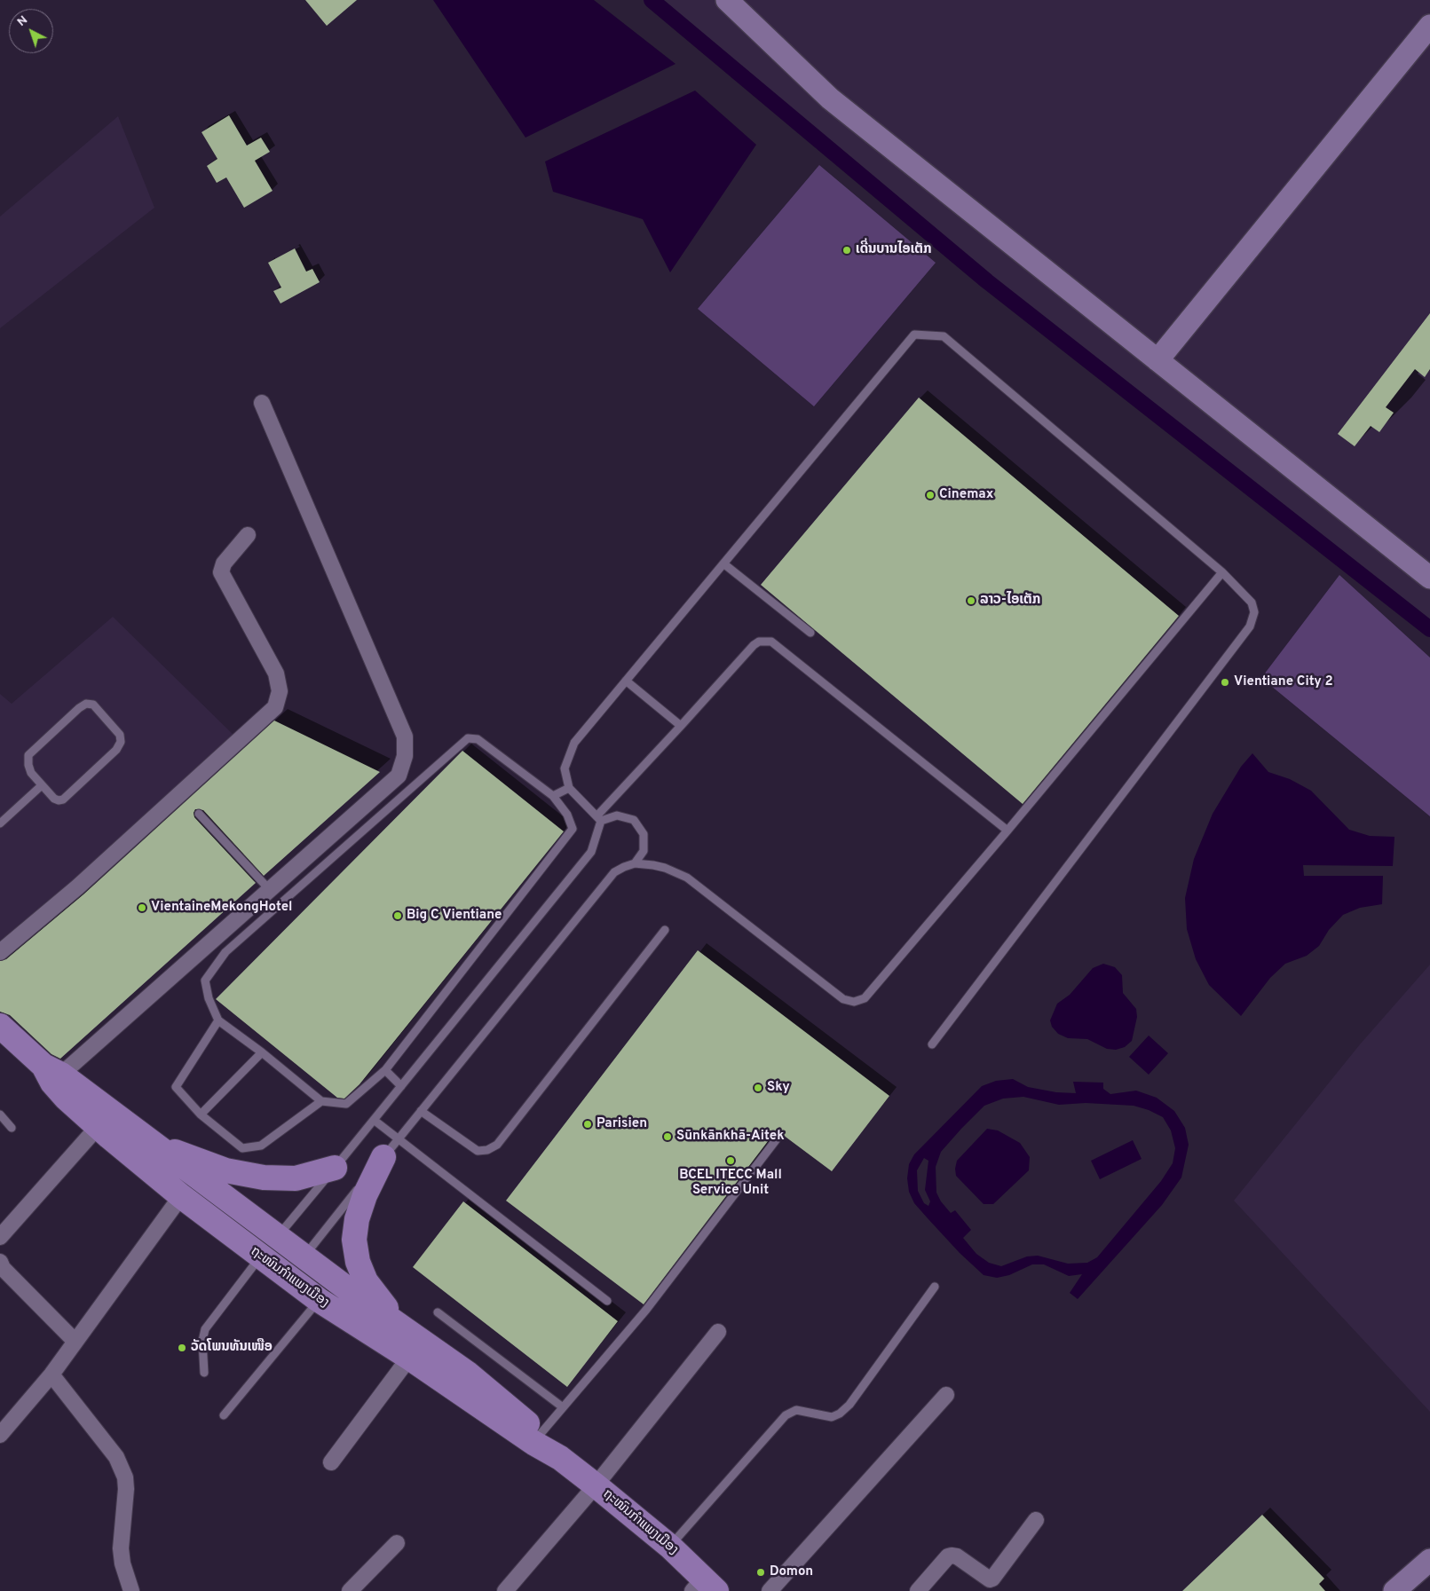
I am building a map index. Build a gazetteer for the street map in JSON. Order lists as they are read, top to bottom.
{
  "streets": {
    "main road": ["ຖະໜົນກຳແພງເມືອງ"]
  },
  "places": [
    "ເດີ່ນບານໄອເຕັກ",
    "Cinemax",
    "ລາວ-ໄອເຕັກ",
    "Vientiane City 2",
    "VientaineMekongHotel",
    "Big C Vientiane",
    "Sky",
    "Parisien",
    "Sūnkānkhā-Aitek",
    "BCEL ITECC Mall Service Unit",
    "ວັດໂພນທັນເໜືອ",
    "Domon"
  ],
  "north": "top left"
}
